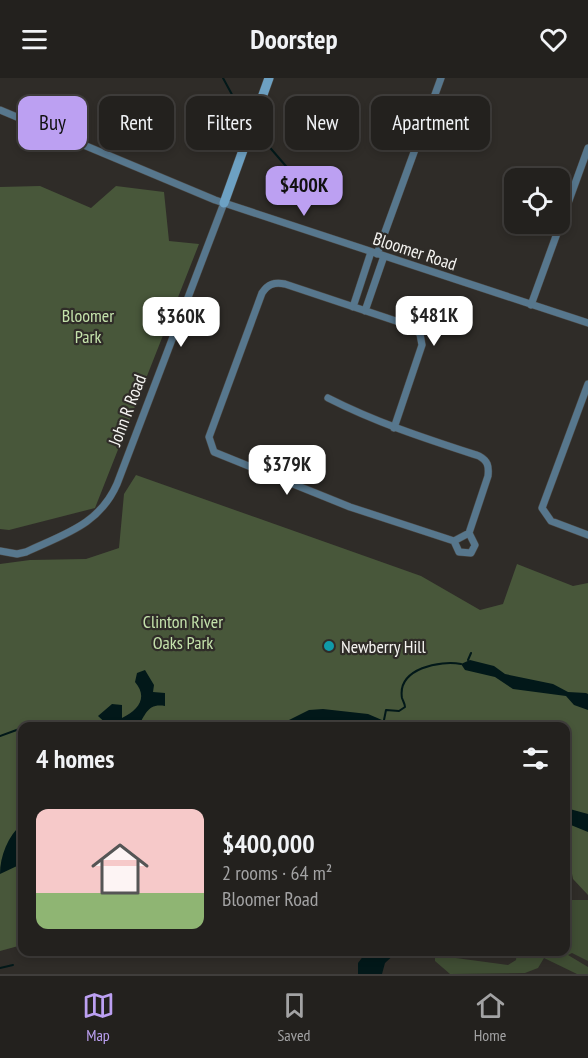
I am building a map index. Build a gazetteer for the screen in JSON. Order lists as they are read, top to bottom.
{
  "streets": {
    "street": ["Bloomer Road", "John R Road"]
  },
  "crossings": [
    ["Bloomer Road", "John R Road"]
  ],
  "parks": ["Bloomer Park", "Clinton River Oaks Park"],
  "places": ["Newberry Hill"],
  "page": {
    "header": "Doorstep",
    "chip": [
      "Buy",
      "Rent",
      "Filters",
      "New",
      "Apartment"
    ],
    "price": [
      "$400K",
      "$481K",
      "$360K",
      "$379K"
    ],
    "heading": "4 homes",
    "list": [
      {
        "name": "$400,000",
        "note": "2 rooms · 64 m² · Bloomer Road"
      }
    ],
    "tabs": ["Map", "Saved", "Home"]
  }
}
